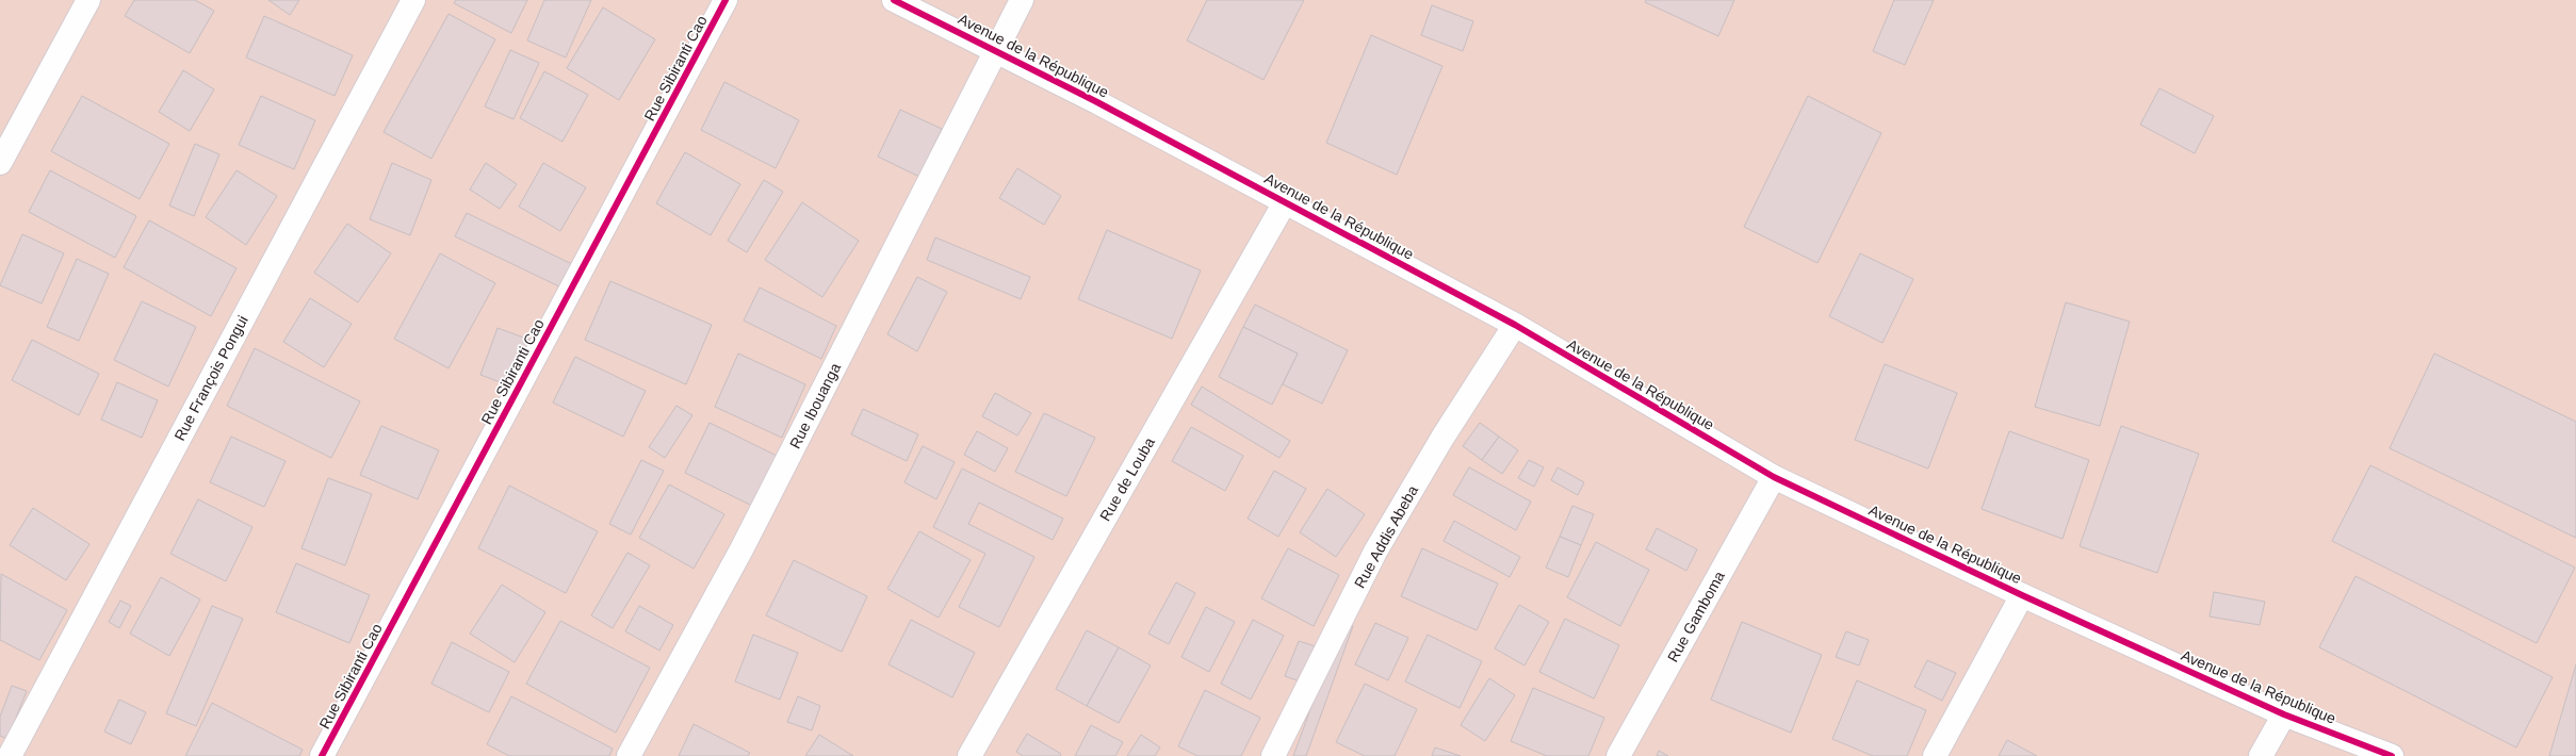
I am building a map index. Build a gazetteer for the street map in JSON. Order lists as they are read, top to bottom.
{
  "streets": {
    "street": [
      "Avenue de la République",
      "Rue Sibiranti Cao",
      "Rue François Pongui",
      "Rue Ibouanga",
      "Rue de Louba",
      "Rue Addis Abeba",
      "Rue Gamboma"
    ]
  },
  "crossings": [
    ["Avenue de la République", "Rue Ibouanga"],
    ["Avenue de la République", "Rue de Louba"],
    ["Avenue de la République", "Rue Addis Abeba"],
    ["Avenue de la République", "Rue Gamboma"]
  ]
}
